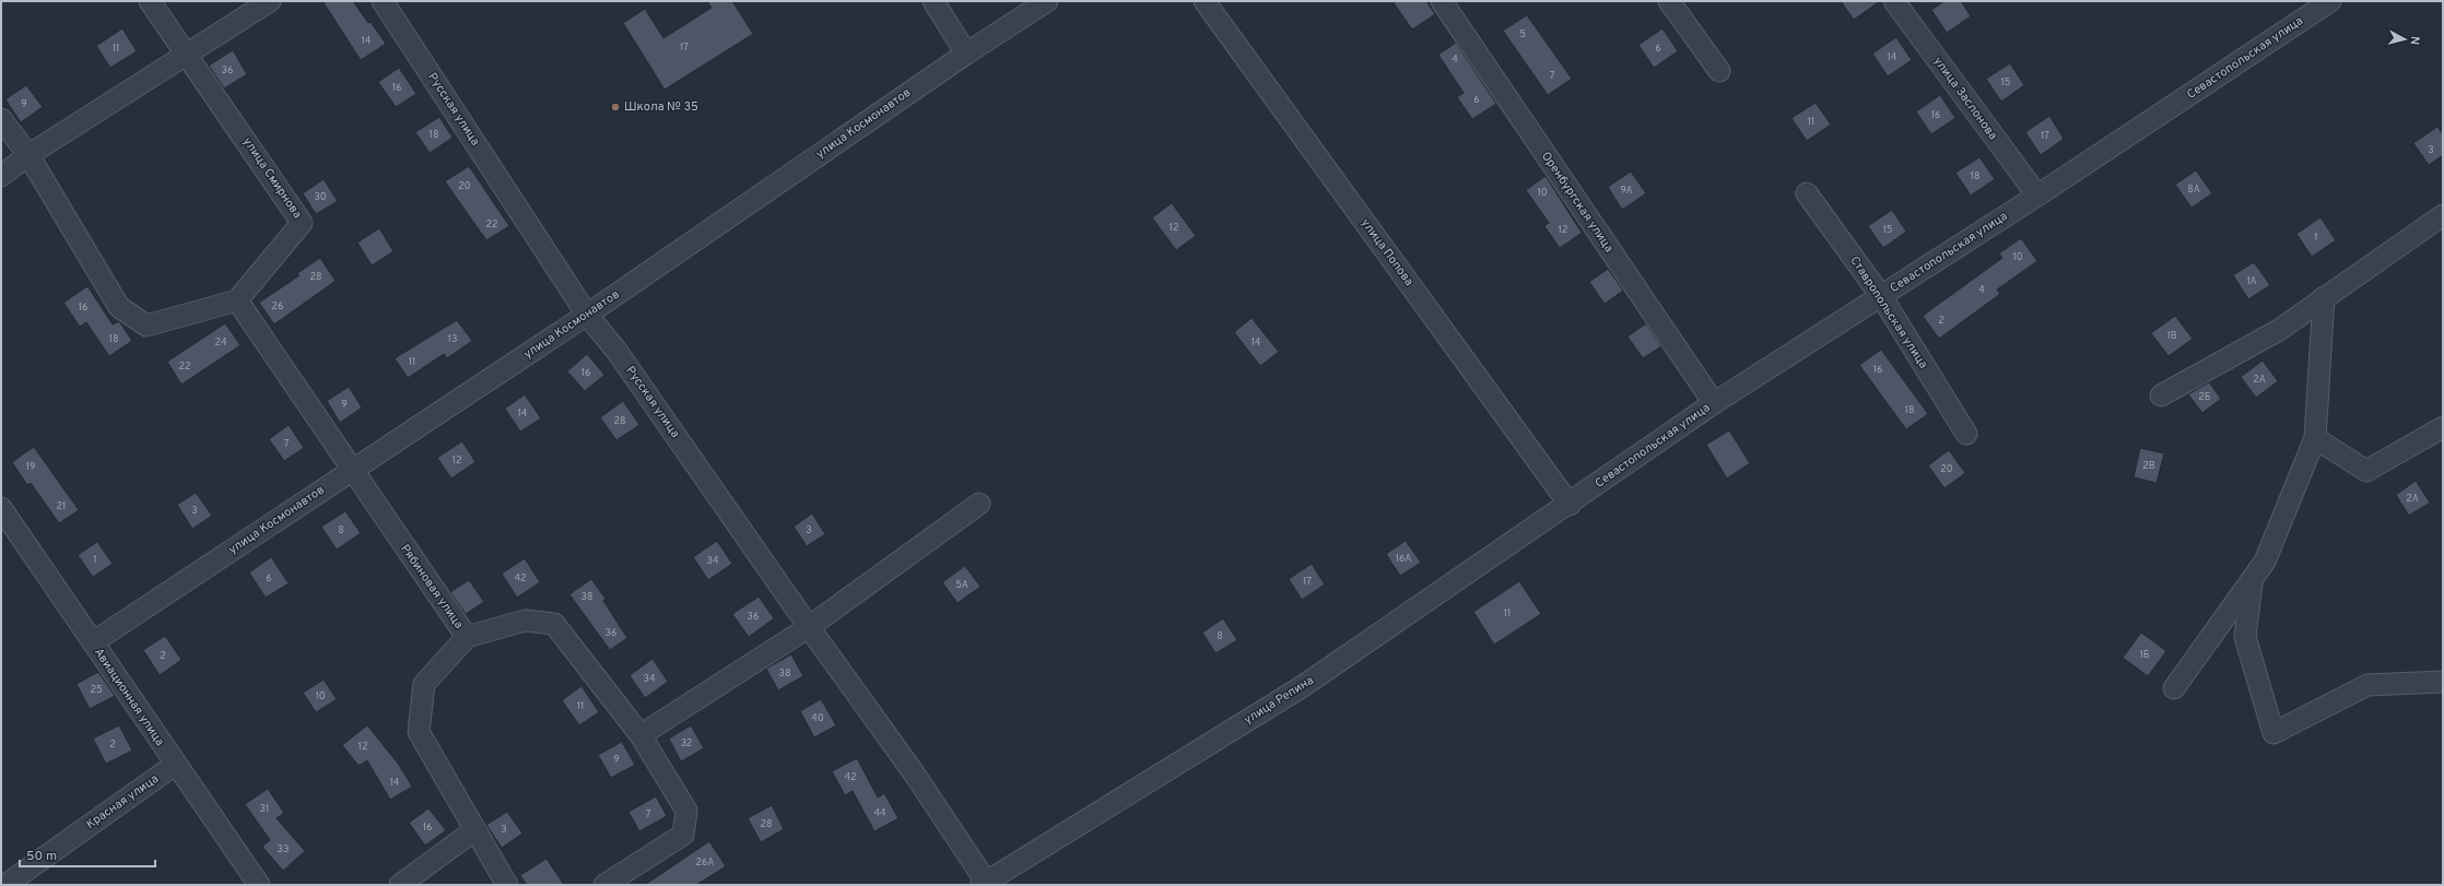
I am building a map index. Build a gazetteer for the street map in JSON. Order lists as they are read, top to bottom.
{
  "streets": {
    "street": [
      "Севастопольская улица",
      "улица Заслонова",
      "Русская улица",
      "улица Космонавтов",
      "улица Смирнова",
      "Оренбургская улица",
      "улица Попова",
      "Ставропольская улица",
      "Рябиновая улица",
      "Авиационная улица",
      "улица Репина",
      "Красная улица"
    ]
  },
  "crossings": [
    ["Севастопольская улица", "улица Заслонова"],
    ["Севастопольская улица", "Оренбургская улица"],
    ["Севастопольская улица", "улица Попова"],
    ["Севастопольская улица", "Ставропольская улица"],
    ["Севастопольская улица", "улица Репина"],
    ["Русская улица", "улица Космонавтов"],
    ["Русская улица", "улица Репина"],
    ["улица Космонавтов", "Рябиновая улица"],
    ["улица Космонавтов", "Авиационная улица"],
    ["улица Попова", "улица Репина"],
    ["Авиационная улица", "Красная улица"]
  ],
  "places": ["Школа № 35"],
  "house_numbers": [
    "5",
    "14",
    "17",
    "11",
    "6",
    "14",
    "4",
    "36",
    "7",
    "15",
    "16",
    "6",
    "9",
    "16",
    "11",
    "18",
    "17",
    "3",
    "18",
    "20",
    "8А",
    "9А",
    "10",
    "30",
    "22",
    "12",
    "12",
    "15",
    "1",
    "10",
    "28",
    "1А",
    "4",
    "26",
    "16",
    "2",
    "1В",
    "18",
    "13",
    "24",
    "14",
    "11",
    "22",
    "16",
    "16",
    "2А",
    "2Б",
    "9",
    "18",
    "14",
    "28",
    "7",
    "12",
    "2В",
    "19",
    "20",
    "2А",
    "21",
    "3",
    "8",
    "3",
    "16А",
    "1",
    "34",
    "6",
    "42",
    "17",
    "5А",
    "38",
    "11",
    "36",
    "36",
    "8",
    "1Б",
    "2",
    "38",
    "34",
    "25",
    "10",
    "11",
    "40",
    "32",
    "2",
    "12",
    "9",
    "42",
    "14",
    "31",
    "44",
    "7",
    "28",
    "16",
    "3",
    "33",
    "26А"
  ],
  "scale_bar": "50 m",
  "north": "right"
}
